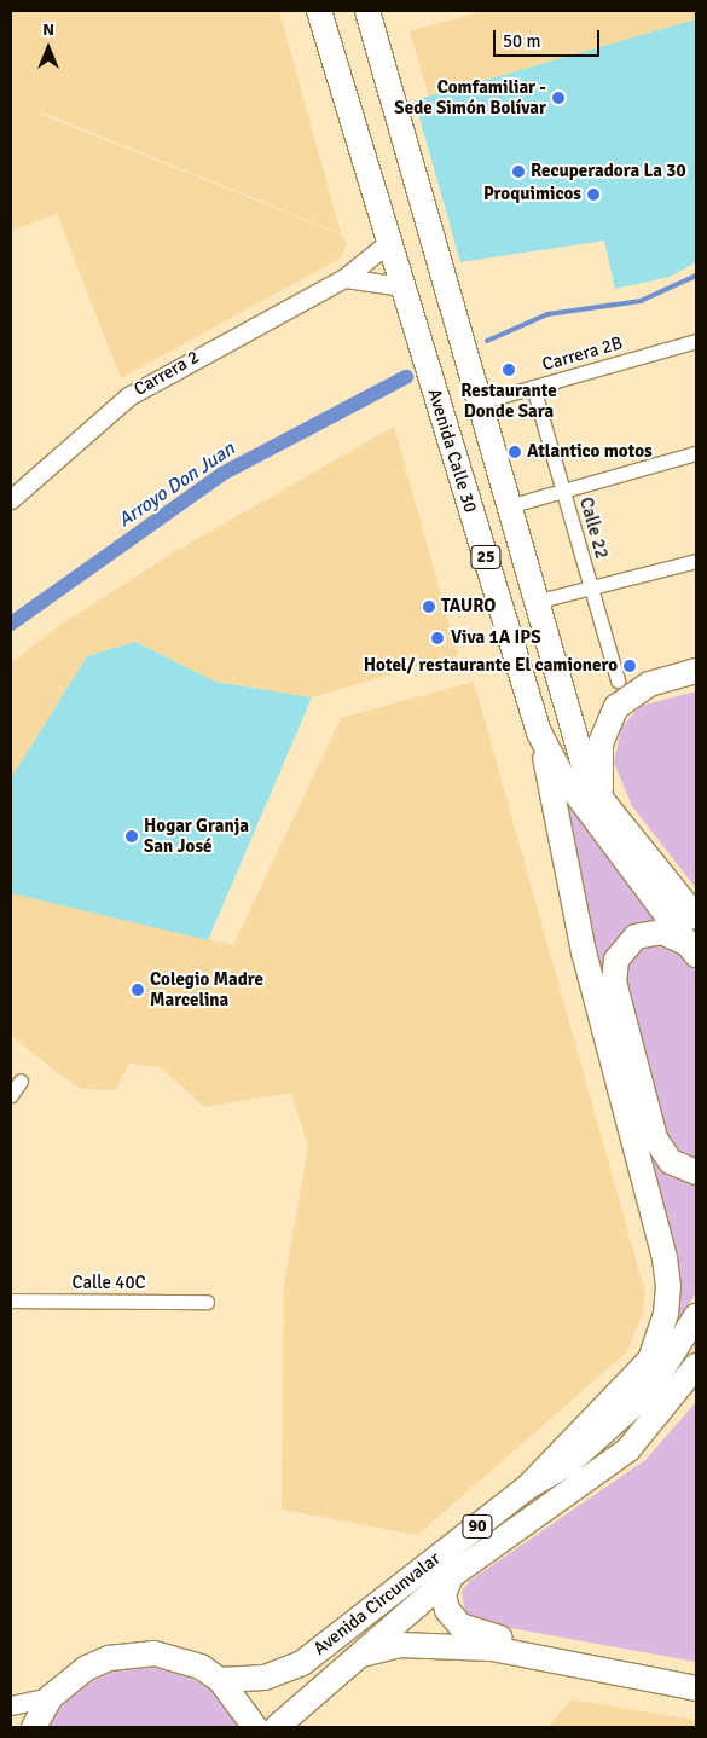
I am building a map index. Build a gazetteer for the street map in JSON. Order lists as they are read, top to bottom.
{
  "streets": {
    "highway": [
      "Avenida Calle 30",
      "25",
      "90",
      "Avenida Circunvalar"
    ],
    "street": [
      "Carrera 2B",
      "Carrera 2",
      "Calle 22",
      "Calle 40C"
    ]
  },
  "crossings": [
    ["Carrera 2B", "Avenida Calle 30"],
    ["Carrera 2B", "Calle 22"],
    ["Carrera 2", "Avenida Calle 30"]
  ],
  "water": ["Arroyo Don Juan"],
  "places": [
    "Comfamiliar - Sede Simón Bolívar",
    "Recuperadora La 30",
    "Proquimicos",
    "Restaurante Donde Sara",
    "Atlantico motos",
    "TAURO",
    "Viva 1A IPS",
    "Hotel/ restaurante El camionero",
    "Hogar Granja San José",
    "Colegio Madre Marcelina"
  ],
  "scale_bar": "50 m",
  "north": "top"
}
